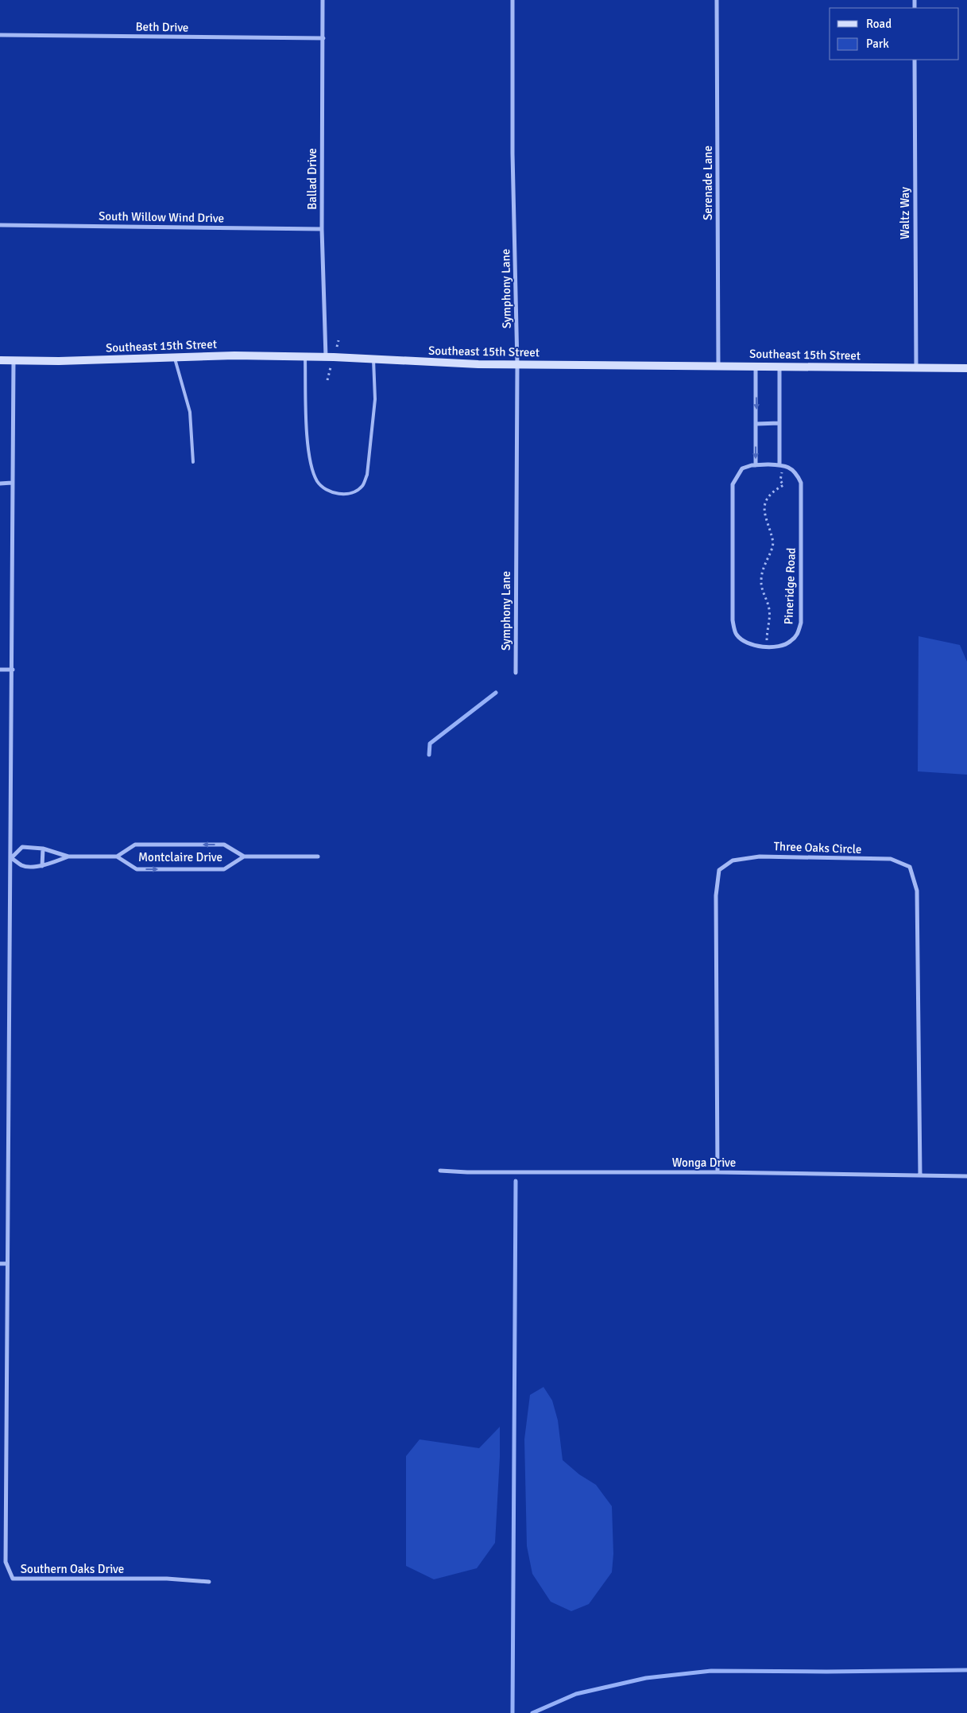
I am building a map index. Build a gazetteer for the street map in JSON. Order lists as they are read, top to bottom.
{
  "streets": {
    "main road": ["Southeast 15th Street"],
    "street": [
      "Beth Drive",
      "Ballad Drive",
      "Serenade Lane",
      "Waltz Way",
      "South Willow Wind Drive",
      "Symphony Lane",
      "Pineridge Road",
      "Three Oaks Circle",
      "Montclaire Drive",
      "Wonga Drive",
      "Southern Oaks Drive"
    ]
  },
  "crossings": [
    ["Beth Drive", "Ballad Drive"],
    ["Ballad Drive", "South Willow Wind Drive"],
    ["Ballad Drive", "Southeast 15th Street"],
    ["Serenade Lane", "Southeast 15th Street"],
    ["Waltz Way", "Southeast 15th Street"],
    ["Symphony Lane", "Southeast 15th Street"],
    ["Three Oaks Circle", "Wonga Drive"]
  ],
  "legend": ["Road", "Park"]
}
